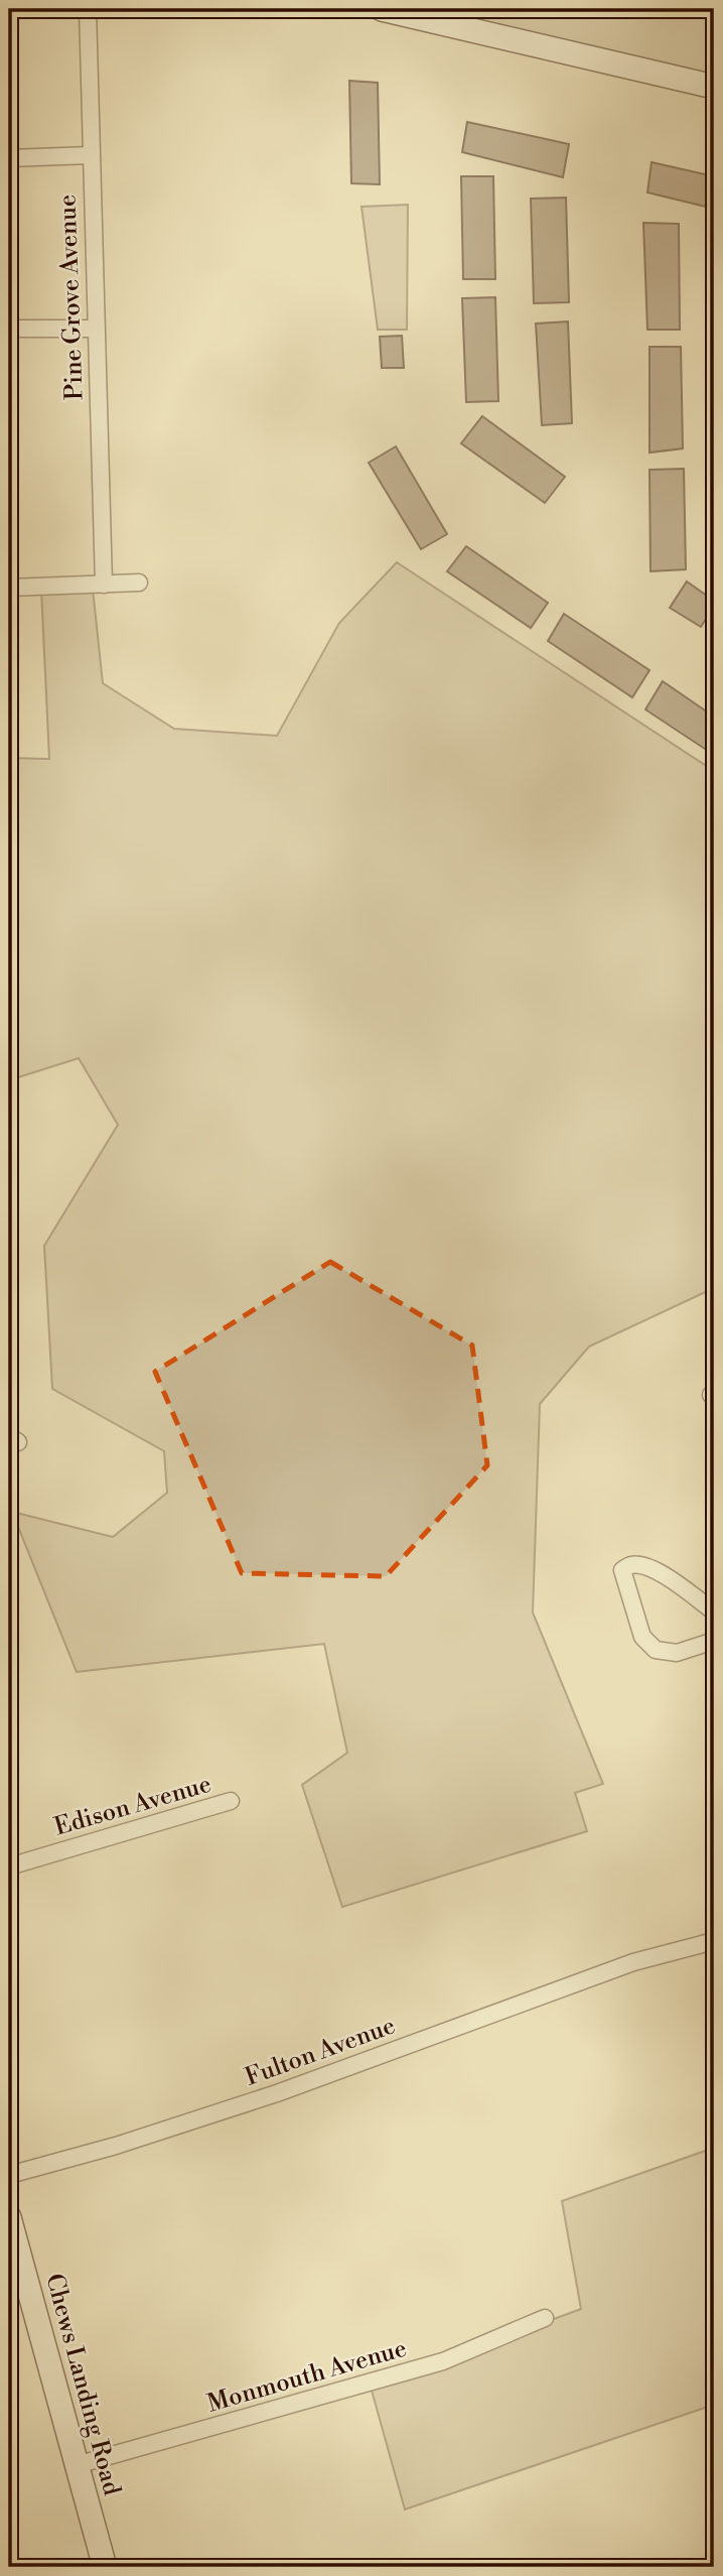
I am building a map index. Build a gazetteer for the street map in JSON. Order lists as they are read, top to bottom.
{
  "streets": {
    "street": [
      "Pine Grove Avenue",
      "Edison Avenue",
      "Fulton Avenue",
      "Monmouth Avenue",
      "Chews Landing Road"
    ]
  },
  "crossings": [
    ["Monmouth Avenue", "Chews Landing Road"]
  ]
}
